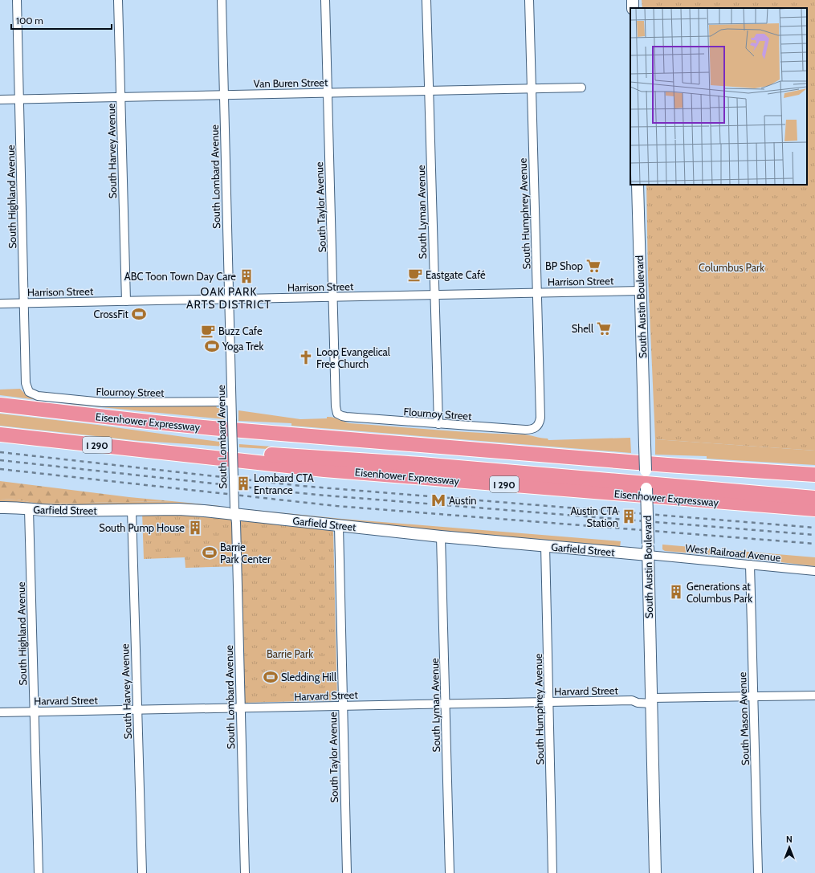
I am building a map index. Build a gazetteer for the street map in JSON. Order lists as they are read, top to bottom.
{
  "streets": {
    "highway": ["Eisenhower Expressway", "I 290"],
    "street": [
      "Van Buren Street",
      "South Harvey Avenue",
      "South Lombard Avenue",
      "South Highland Avenue",
      "South Taylor Avenue",
      "South Lyman Avenue",
      "South Humphrey Avenue",
      "Harrison Street",
      "South Austin Boulevard",
      "Flournoy Street",
      "Garfield Street",
      "West Railroad Avenue",
      "Harvard Street",
      "South Mason Avenue"
    ]
  },
  "crossings": [
    ["Van Buren Street", "South Harvey Avenue"],
    ["Van Buren Street", "South Lombard Avenue"],
    ["Van Buren Street", "South Highland Avenue"],
    ["Van Buren Street", "South Taylor Avenue"],
    ["Van Buren Street", "South Lyman Avenue"],
    ["Van Buren Street", "South Humphrey Avenue"],
    ["South Harvey Avenue", "Harrison Street"],
    ["South Harvey Avenue", "Garfield Street"],
    ["South Harvey Avenue", "Harvard Street"],
    ["South Lombard Avenue", "Harrison Street"],
    ["South Lombard Avenue", "Flournoy Street"],
    ["South Lombard Avenue", "Garfield Street"],
    ["South Lombard Avenue", "Harvard Street"],
    ["South Highland Avenue", "Harrison Street"],
    ["South Highland Avenue", "Flournoy Street"],
    ["South Highland Avenue", "Garfield Street"],
    ["South Highland Avenue", "Harvard Street"],
    ["South Taylor Avenue", "Harrison Street"],
    ["South Taylor Avenue", "Flournoy Street"],
    ["South Taylor Avenue", "Garfield Street"],
    ["South Taylor Avenue", "Harvard Street"],
    ["South Lyman Avenue", "Harrison Street"],
    ["South Lyman Avenue", "Flournoy Street"],
    ["South Lyman Avenue", "Garfield Street"],
    ["South Lyman Avenue", "Harvard Street"],
    ["South Humphrey Avenue", "Harrison Street"],
    ["South Humphrey Avenue", "Flournoy Street"],
    ["South Humphrey Avenue", "Garfield Street"],
    ["South Humphrey Avenue", "Harvard Street"],
    ["Harrison Street", "South Austin Boulevard"],
    ["South Austin Boulevard", "Garfield Street"],
    ["South Austin Boulevard", "West Railroad Avenue"],
    ["South Austin Boulevard", "Harvard Street"],
    ["Garfield Street", "West Railroad Avenue"],
    ["West Railroad Avenue", "South Mason Avenue"],
    ["Harvard Street", "South Mason Avenue"]
  ],
  "districts": ["OAK PARK ARTS DISTRICT"],
  "parks": ["Columbus Park", "Barrie Park"],
  "places": {
    "supermarket": ["BP Shop", "Shell"],
    "cafe": ["Eastgate Café", "Buzz Cafe"],
    "building": [
      "ABC Toon Town Day Care",
      "Lombard CTA Entrance",
      "Austin CTA Station",
      "South Pump House",
      "Generations at Columbus Park"
    ],
    "sports": [
      "CrossFit",
      "Yoga Trek",
      "Barrie Park Center",
      "Sledding Hill"
    ],
    "church": ["Loop Evangelical Free Church"],
    "metro station": ["Austin"]
  },
  "scale_bar": "100 m",
  "north": "top"
}
